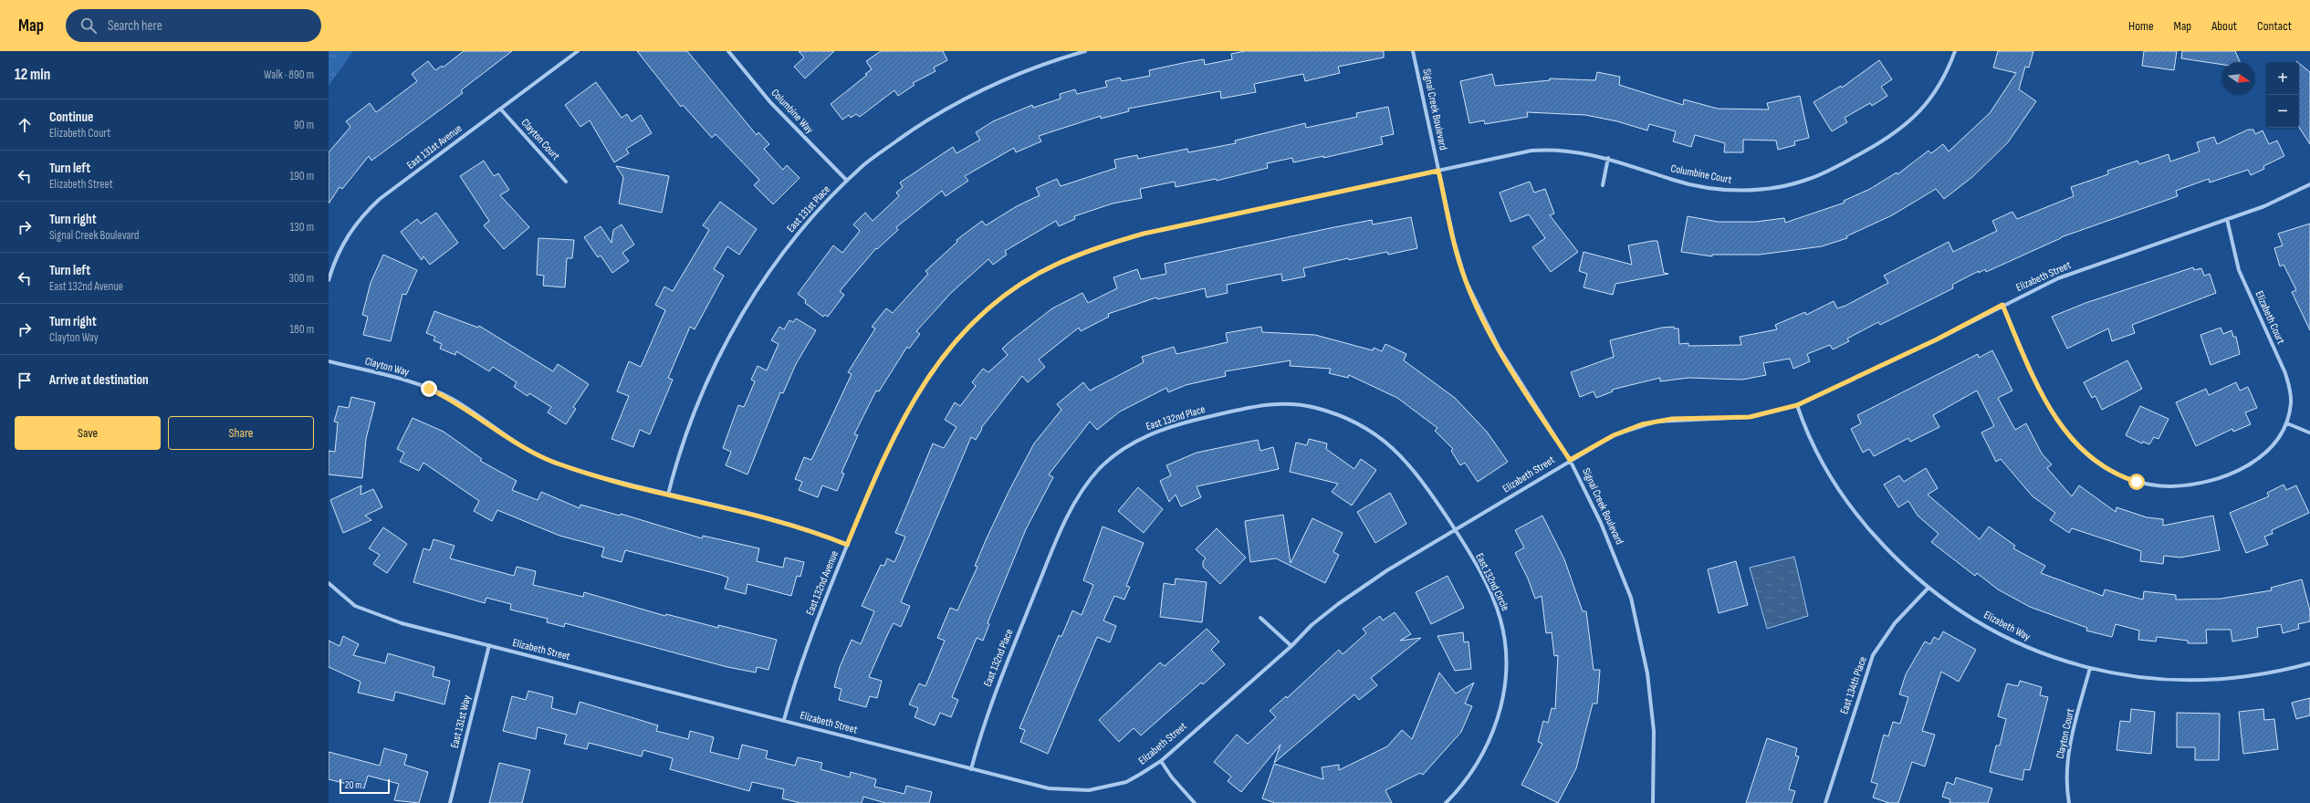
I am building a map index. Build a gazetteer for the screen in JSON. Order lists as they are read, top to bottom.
{
  "streets": {
    "street": [
      "Signal Creek Boulevard",
      "Columbine Way",
      "Clayton Court",
      "East 131st Avenue",
      "Columbine Court",
      "East 131st Place",
      "Elizabeth Street",
      "Elizabeth Court",
      "Clayton Way",
      "East 132nd Place",
      "East 132nd Circle",
      "East 132nd Avenue",
      "Elizabeth Way",
      "East 134th Place",
      "East 131st Way"
    ]
  },
  "crossings": [
    ["Signal Creek Boulevard", "Columbine Court"],
    ["Signal Creek Boulevard", "Elizabeth Street"],
    ["Signal Creek Boulevard", "East 132nd Avenue"],
    ["Columbine Way", "East 131st Place"],
    ["Clayton Court", "East 131st Avenue"],
    ["Clayton Court", "Elizabeth Way"],
    ["Columbine Court", "East 132nd Avenue"],
    ["East 131st Place", "Clayton Way"],
    ["Elizabeth Street", "Elizabeth Court"],
    ["Elizabeth Street", "East 132nd Place"],
    ["Elizabeth Street", "East 132nd Circle"],
    ["Elizabeth Street", "East 132nd Avenue"],
    ["Elizabeth Street", "Elizabeth Way"],
    ["Elizabeth Street", "East 131st Way"],
    ["Clayton Way", "East 132nd Avenue"],
    ["East 132nd Place", "East 132nd Circle"],
    ["Elizabeth Way", "East 134th Place"]
  ],
  "scale_bar": "20 m",
  "north": "right",
  "page": {
    "header": "Map",
    "search": "Search here",
    "nav": [
      "Home",
      "Map",
      "About",
      "Contact"
    ],
    "heading": ["12 min", "Walk · 890 m"],
    "map_buttons": ["+", "−"],
    "list": [
      ["Continue", "Elizabeth Court", "90 m"],
      ["Turn left", "Elizabeth Street", "190 m"],
      ["Turn right", "Signal Creek Boulevard", "130 m"],
      ["Turn left", "East 132nd Avenue", "300 m"],
      ["Turn right", "Clayton Way", "180 m"],
      "Arrive at destination"
    ],
    "buttons": ["Save", "Share"],
    "scale": "20 m"
  }
}
